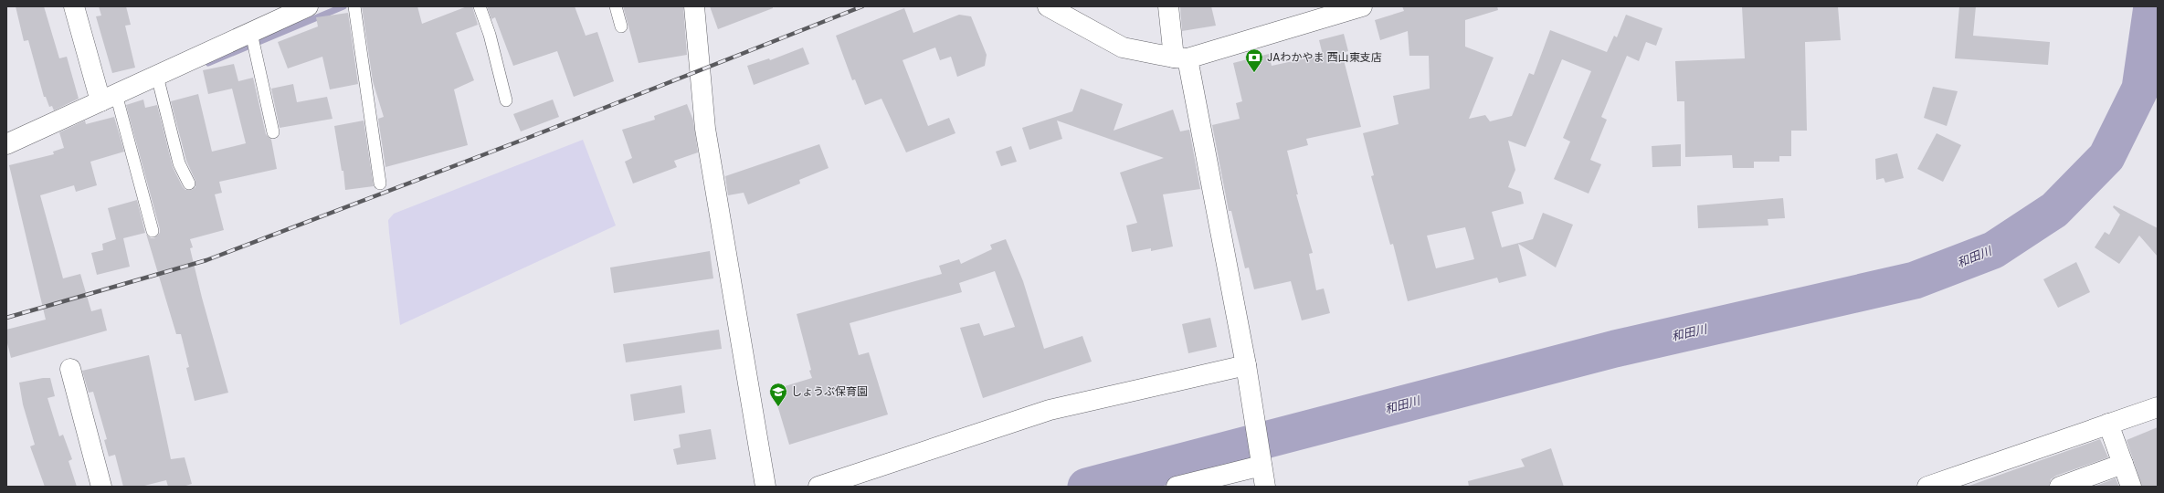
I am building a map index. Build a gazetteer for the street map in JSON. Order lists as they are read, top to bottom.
{
  "water": ["和田川"],
  "places": {
    "bank": ["JAわかやま 西山東支店"],
    "school or university": ["しょうぶ保育園"]
  }
}
